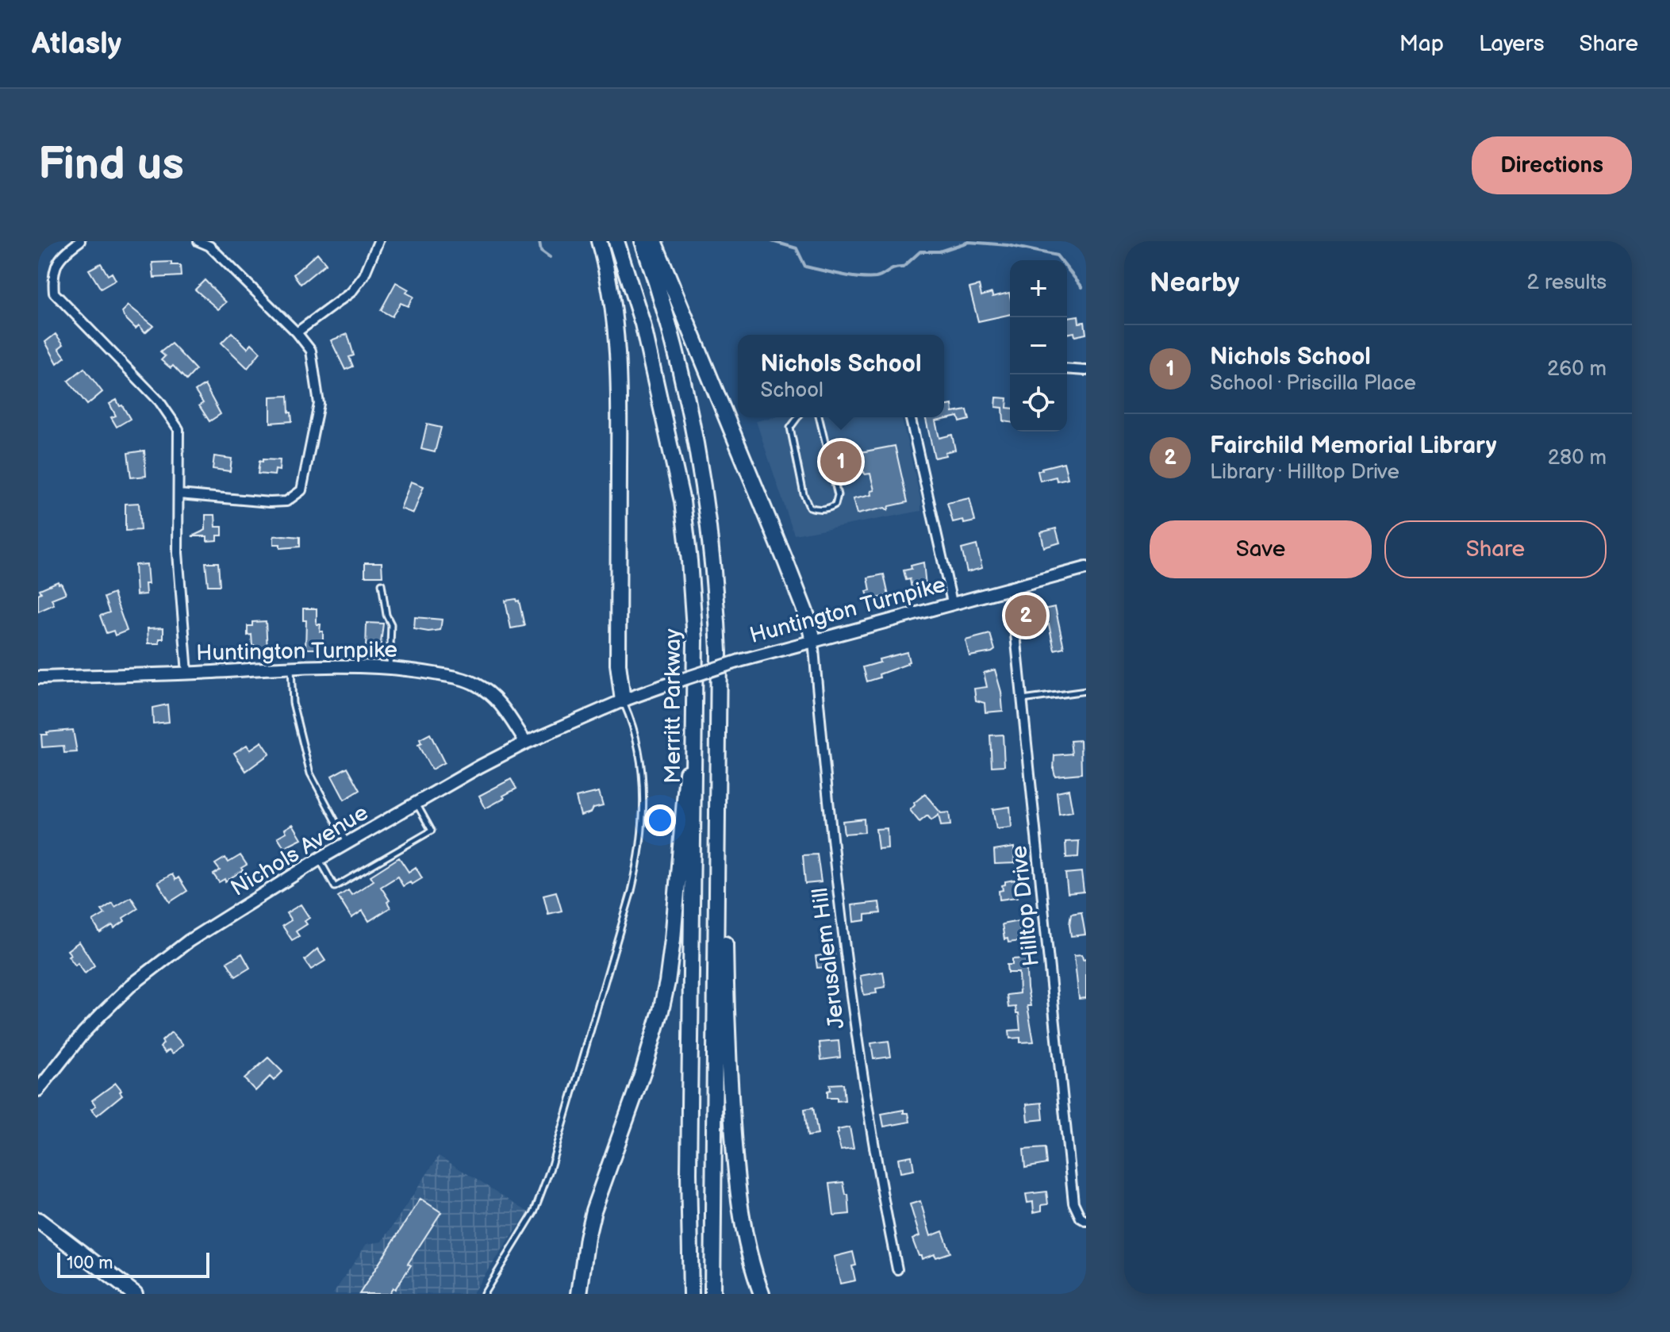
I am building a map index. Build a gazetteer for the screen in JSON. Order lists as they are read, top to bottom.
{
  "streets": {
    "highway": ["Merritt Parkway"],
    "main road": ["Huntington Turnpike", "Nichols Avenue"],
    "street": ["Hilltop Drive", "Jerusalem Hill"]
  },
  "crossings": [
    ["Huntington Turnpike", "Nichols Avenue"],
    ["Huntington Turnpike", "Hilltop Drive"],
    ["Huntington Turnpike", "Jerusalem Hill"]
  ],
  "scale_bar": "100 m",
  "page": {
    "header": "Atlasly",
    "nav": ["Map", "Layers", "Share"],
    "buttons": [
      "Directions",
      ["Save", "Share"]
    ],
    "title": "Find us",
    "heading": ["Nearby", "2 results"],
    "map_buttons": ["+", "−"],
    "list": [
      {
        "mark": "1",
        "name": "Nichols School",
        "note": "School · Priscilla Place",
        "value": "260 m"
      },
      {
        "mark": "2",
        "name": "Fairchild Memorial Library",
        "note": "Library · Hilltop Drive",
        "value": "280 m"
      }
    ],
    "popup": ["Nichols School", "School"],
    "pins": ["1", "2"],
    "scale": "100 m"
  }
}
